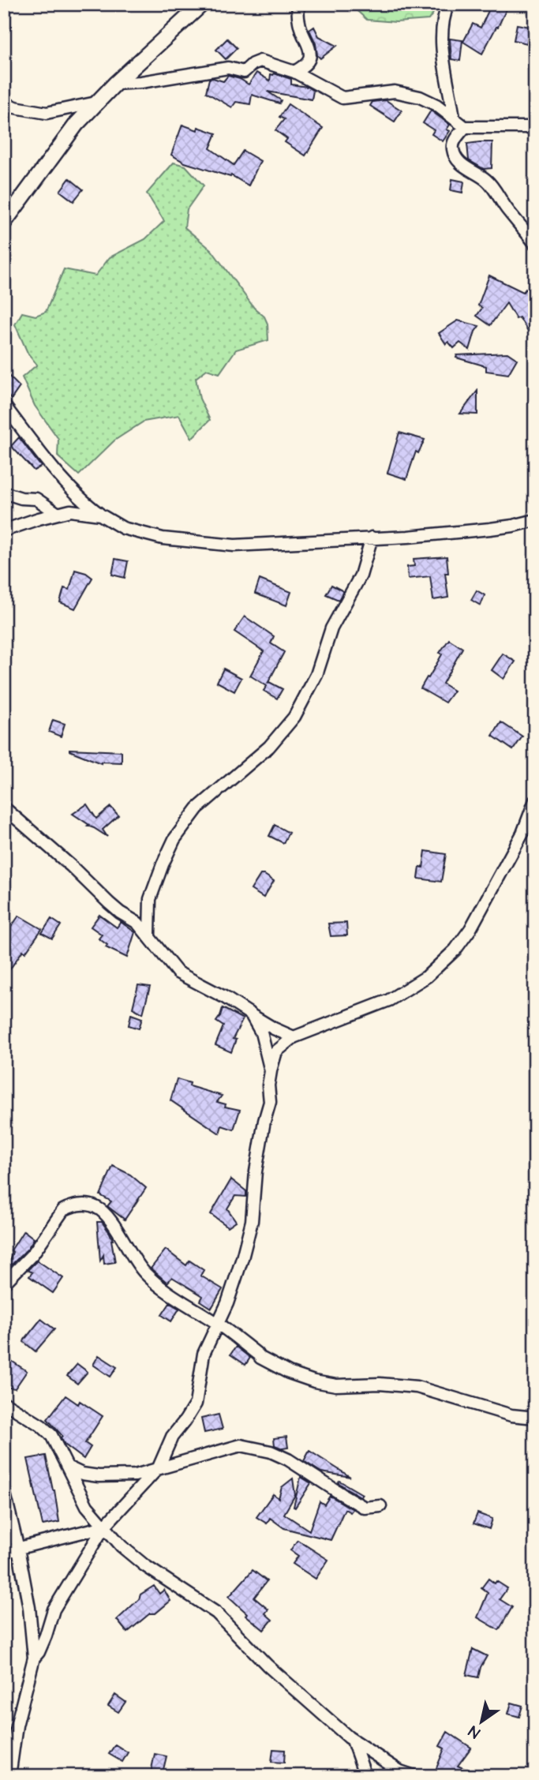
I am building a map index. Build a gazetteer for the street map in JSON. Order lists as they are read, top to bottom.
{
  "north": "bottom left"
}
